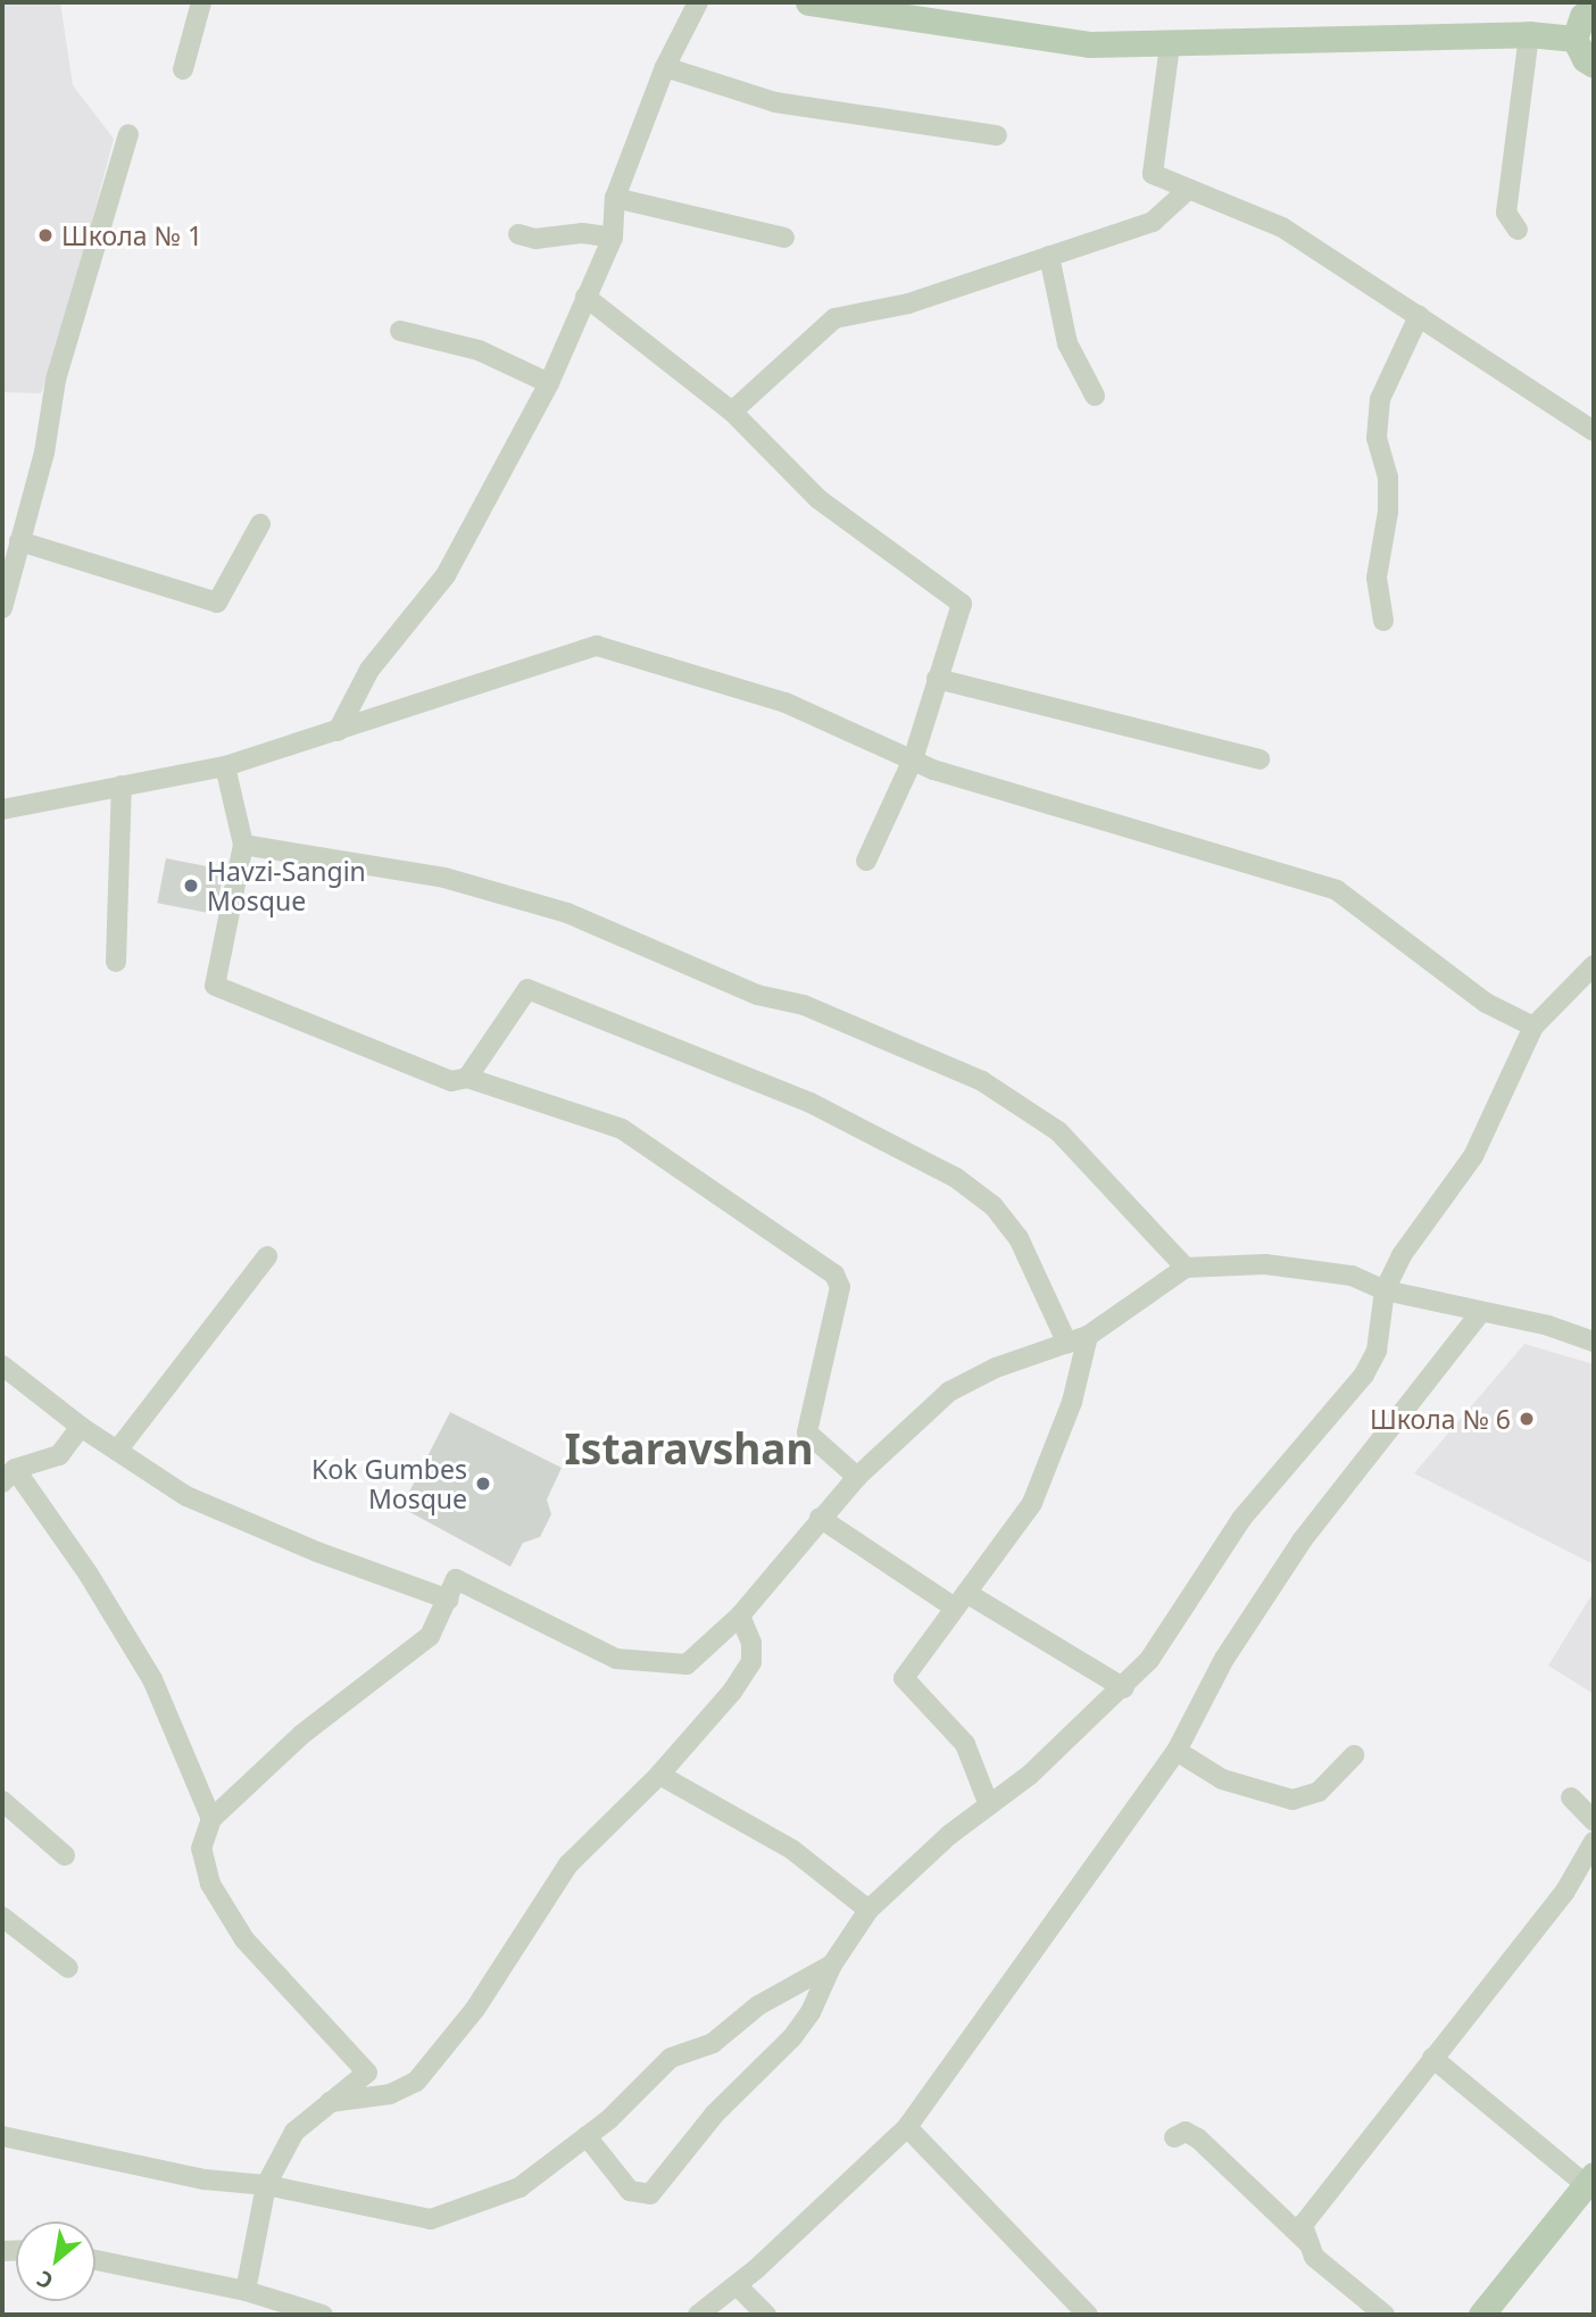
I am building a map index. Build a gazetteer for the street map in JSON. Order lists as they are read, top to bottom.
{
  "districts": ["Istaravshan"],
  "places": [
    "Школа № 1",
    "Havzi-Sangin Mosque",
    "Школа № 6",
    "Kok Gumbes Mosque"
  ],
  "north": "bottom left"
}
